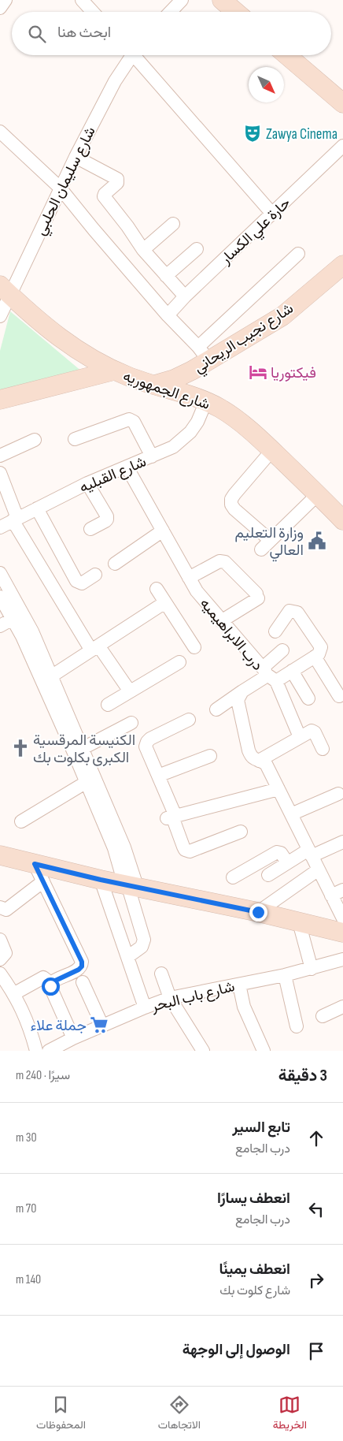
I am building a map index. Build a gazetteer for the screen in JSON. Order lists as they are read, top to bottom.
{
  "streets": {
    "street": [
      "شارع سليمان الحلبي",
      "حارة علي الكسار",
      "شارع نجيب الريحاني",
      "شارع الجمهوريه",
      "شارع القبليه",
      "درب الابراهيميه",
      "شارع باب البحر"
    ]
  },
  "crossings": [
    ["شارع سليمان الحلبي", "شارع الجمهوريه"],
    ["شارع نجيب الريحاني", "شارع الجمهوريه"],
    ["شارع الجمهوريه", "شارع القبليه"],
    ["شارع القبليه", "درب الابراهيميه"]
  ],
  "places": {
    "theatre": ["Zawya Cinema"],
    "hotel": ["فيكتوريا"],
    "public building": ["وزارة التعليم العالي"],
    "church": ["الكنيسة المرقسية الكبرى بكلوت بك"],
    "supermarket": ["جملة علاء"]
  },
  "north": "bottom right",
  "page": {
    "search": "ابحث هنا",
    "heading": ["3 دقيقة", "سيرًا · 240 m"],
    "list": [
      ["تابع السير", "درب الجامع", "30 m"],
      ["انعطف يسارًا", "درب الجامع", "70 m"],
      ["انعطف يمينًا", "شارع كلوت بك", "140 m"],
      "الوصول إلى الوجهة"
    ],
    "nav": ["الخريطة", "الاتجاهات", "المحفوظات"]
  }
}
